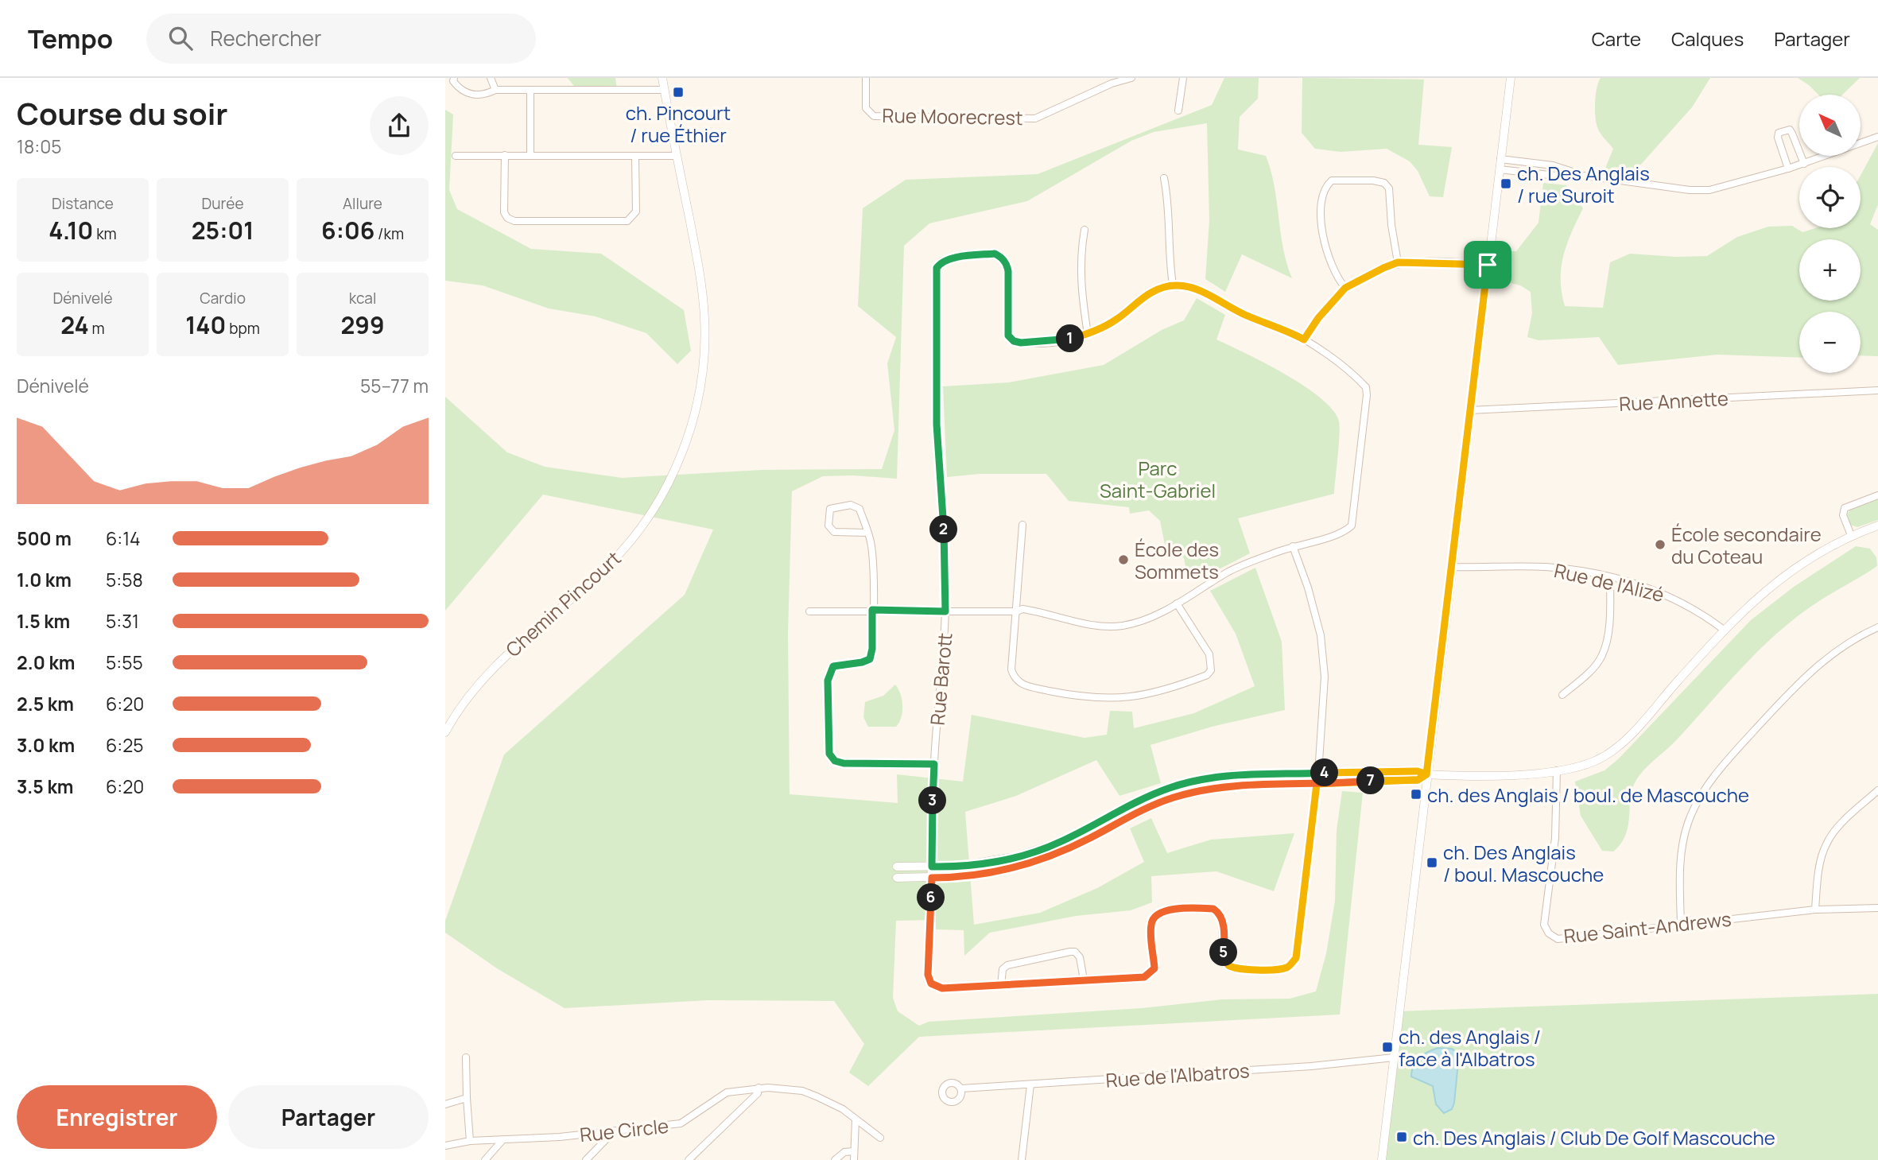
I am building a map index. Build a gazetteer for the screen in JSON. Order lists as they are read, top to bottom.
{
  "streets": {
    "street": [
      "Rue Moorecrest",
      "Rue Annette",
      "Rue de l'Alizé",
      "Chemin Pincourt",
      "Rue Barott",
      "Rue Saint-Andrews",
      "Rue de l'Albatros",
      "Rue Circle"
    ]
  },
  "parks": ["Parc Saint-Gabriel"],
  "places": {
    "transit": [
      "ch. Pincourt / rue Éthier",
      "ch. Des Anglais / rue Suroit",
      "ch. des Anglais / boul. de Mascouche",
      "ch. Des Anglais / boul. Mascouche",
      "ch. des Anglais / face à l'Albatros",
      "ch. Des Anglais / Club De Golf Mascouche"
    ],
    "other": ["École secondaire du Coteau", "École des Sommets"]
  },
  "north": "top left",
  "page": {
    "header": "Tempo",
    "search": "Rechercher",
    "nav": ["Carte", "Calques", "Partager"],
    "heading": ["Course du soir", "18:05"],
    "map_buttons": ["+", "−"],
    "stats": [
      ["Distance", "4.10 km"],
      ["Durée", "25:01"],
      ["Allure", "6:06 /km"],
      ["Dénivelé", "24 m"],
      ["Cardio", "140 bpm"],
      ["kcal", "299"]
    ],
    "pins": [
      "1",
      "2",
      "4",
      "7",
      "3",
      "6",
      "5"
    ],
    "chart": ["Dénivelé", "55–77 m"],
    "list": [
      {
        "name": "500 m",
        "note": "6:14"
      },
      {
        "name": "1.0 km",
        "note": "5:58"
      },
      {
        "name": "1.5 km",
        "note": "5:31"
      },
      {
        "name": "2.0 km",
        "note": "5:55"
      },
      {
        "name": "2.5 km",
        "note": "6:20"
      },
      {
        "name": "3.0 km",
        "note": "6:25"
      },
      {
        "name": "3.5 km",
        "note": "6:20"
      }
    ],
    "buttons": ["Enregistrer", "Partager"]
  }
}
